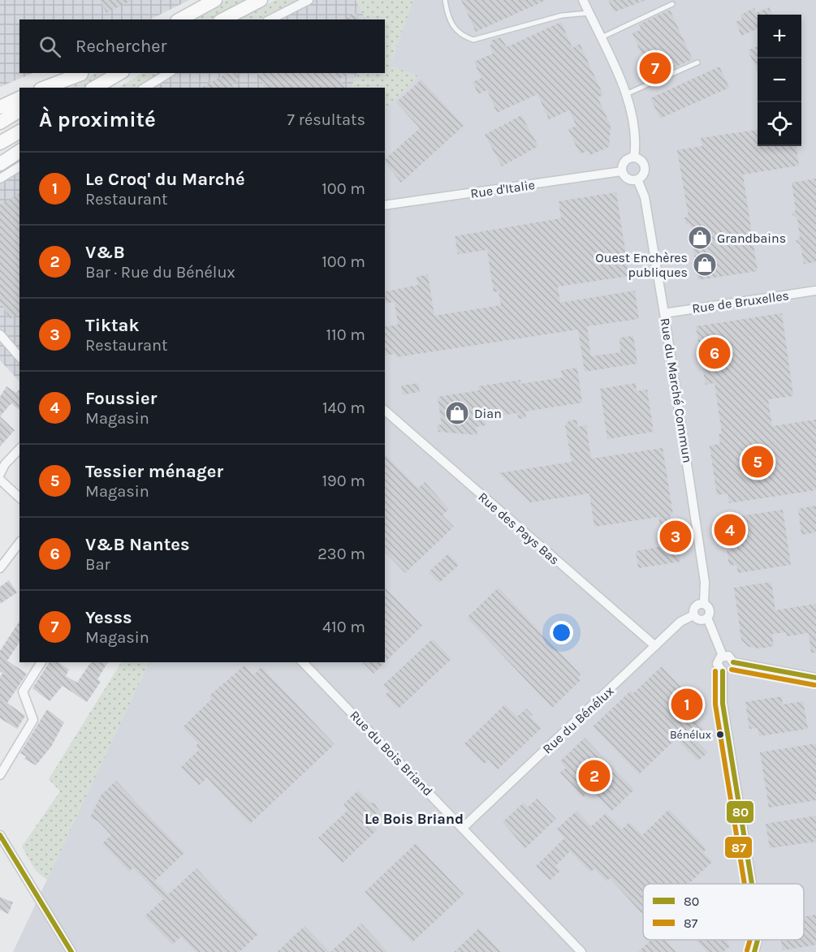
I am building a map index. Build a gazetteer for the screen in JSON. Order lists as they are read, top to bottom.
{
  "streets": {
    "street": [
      "Rue d'Italie",
      "Rue de Bruxelles",
      "Rue du Marché Commun",
      "Rue des Pays Bas",
      "Rue du Bénélux",
      "Rue du Bois Briand"
    ]
  },
  "crossings": [
    ["Rue d'Italie", "Rue du Marché Commun"],
    ["Rue de Bruxelles", "Rue du Marché Commun"],
    ["Rue du Marché Commun", "Rue du Bénélux"],
    ["Rue des Pays Bas", "Rue du Bénélux"],
    ["Rue du Bénélux", "Rue du Bois Briand"]
  ],
  "districts": ["Le Bois Briand"],
  "places": {
    "shop": ["Grandbains", "Ouest Enchères publiques", "Dian"],
    "other": ["Bénélux"]
  },
  "lines": ["transit line 80", "transit line 87"],
  "legend": ["80", "87"],
  "page": {
    "map_buttons": ["+", "−"],
    "search": "Rechercher",
    "pins": [
      "7",
      "6",
      "5",
      "4",
      "3",
      "1",
      "2"
    ],
    "heading": ["À proximité", "7 résultats"],
    "list": [
      {
        "mark": "1",
        "name": "Le Croq' du Marché",
        "note": "Restaurant",
        "value": "100 m"
      },
      {
        "mark": "2",
        "name": "V&B",
        "note": "Bar · Rue du Bénélux",
        "value": "100 m"
      },
      {
        "mark": "3",
        "name": "Tiktak",
        "note": "Restaurant",
        "value": "110 m"
      },
      {
        "mark": "4",
        "name": "Foussier",
        "note": "Magasin",
        "value": "140 m"
      },
      {
        "mark": "5",
        "name": "Tessier ménager",
        "note": "Magasin",
        "value": "190 m"
      },
      {
        "mark": "6",
        "name": "V&B Nantes",
        "note": "Bar",
        "value": "230 m"
      },
      {
        "mark": "7",
        "name": "Yesss",
        "note": "Magasin",
        "value": "410 m"
      }
    ]
  }
}
